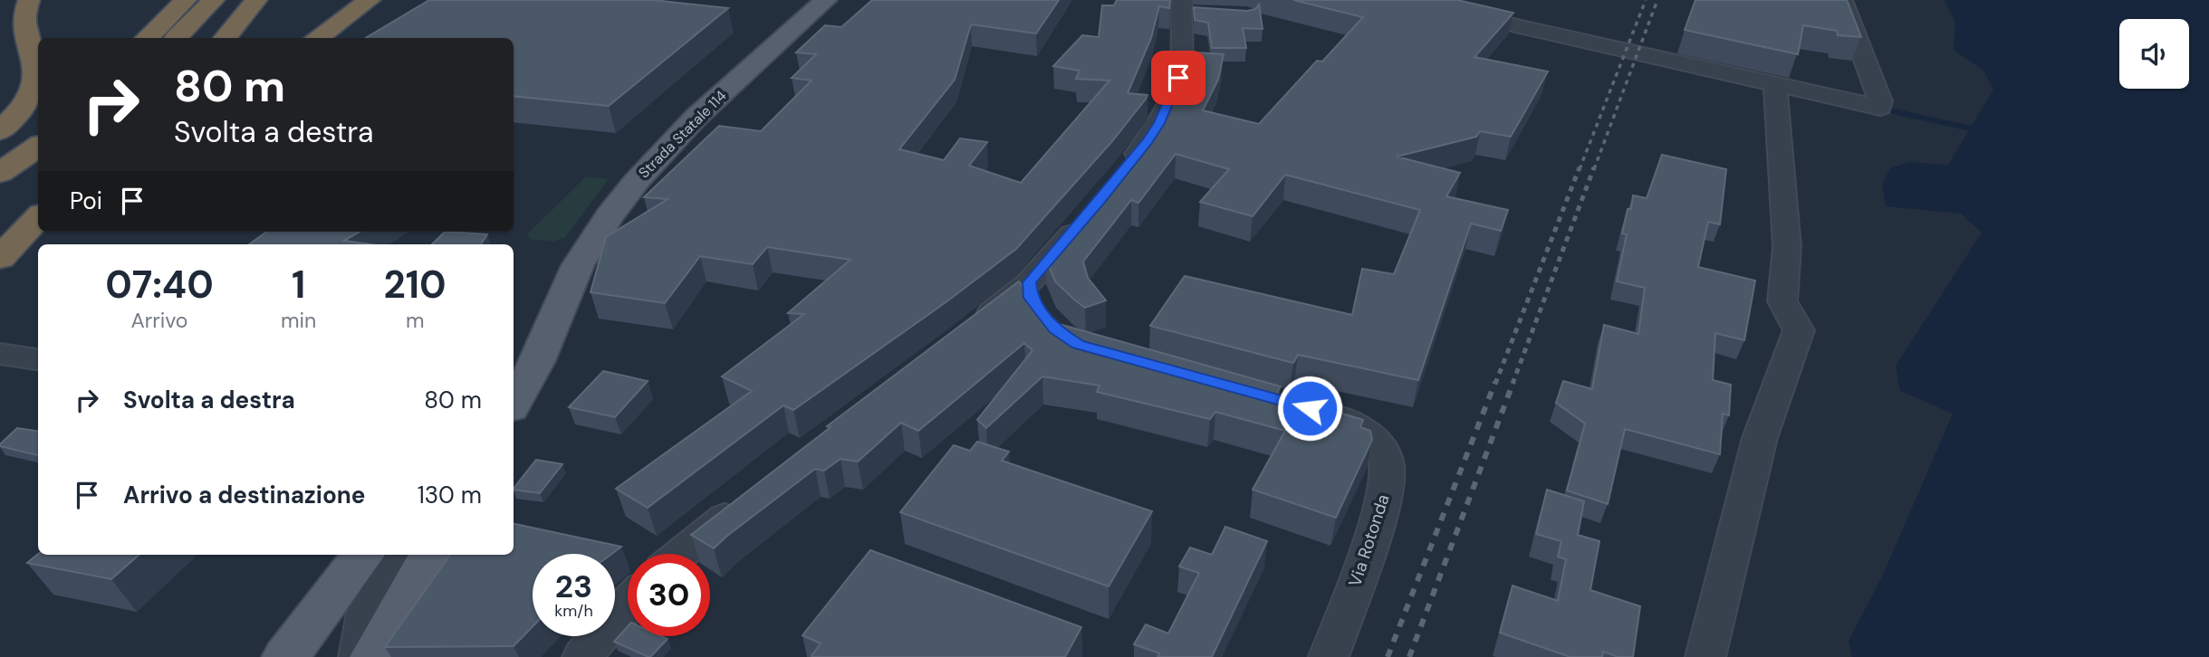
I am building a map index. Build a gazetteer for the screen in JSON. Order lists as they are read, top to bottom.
{
  "streets": {
    "main road": ["Strada Statale 114"],
    "street": ["Via Rotonda"]
  },
  "page": {
    "turn": ["80 m", "Svolta a destra"],
    "then": "Poi",
    "eta": [
      "07:40",
      "Arrivo",
      "1",
      "min",
      "210",
      "m"
    ],
    "list": [
      {
        "name": "Svolta a destra",
        "value": "80 m"
      },
      {
        "name": "Arrivo a destinazione",
        "value": "130 m"
      }
    ],
    "speed": "23 km/h",
    "limit": "30"
  }
}
